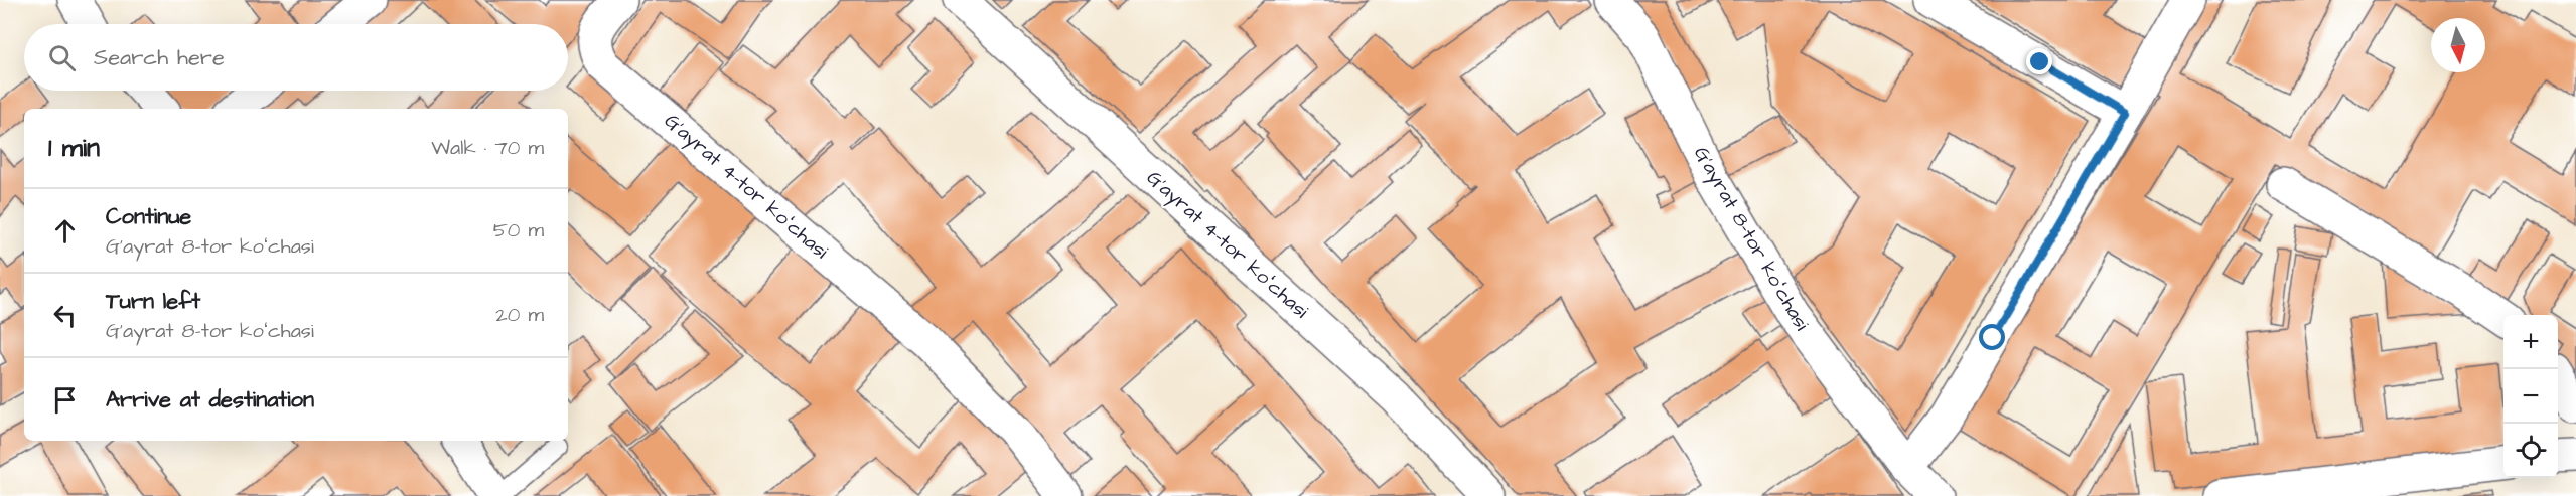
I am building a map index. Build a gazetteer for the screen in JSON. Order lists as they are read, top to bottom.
{
  "streets": {
    "street": ["G'ayrat 4-tor koʻchasi", "G'ayrat 8-tor koʻchasi"]
  },
  "north": "bottom",
  "page": {
    "search": "Search here",
    "heading": ["1 min", "Walk · 70 m"],
    "list": [
      ["Continue", "G'ayrat 8-tor koʻchasi", "50 m"],
      ["Turn left", "G'ayrat 8-tor koʻchasi", "20 m"],
      "Arrive at destination"
    ],
    "map_buttons": ["+", "−"]
  }
}
